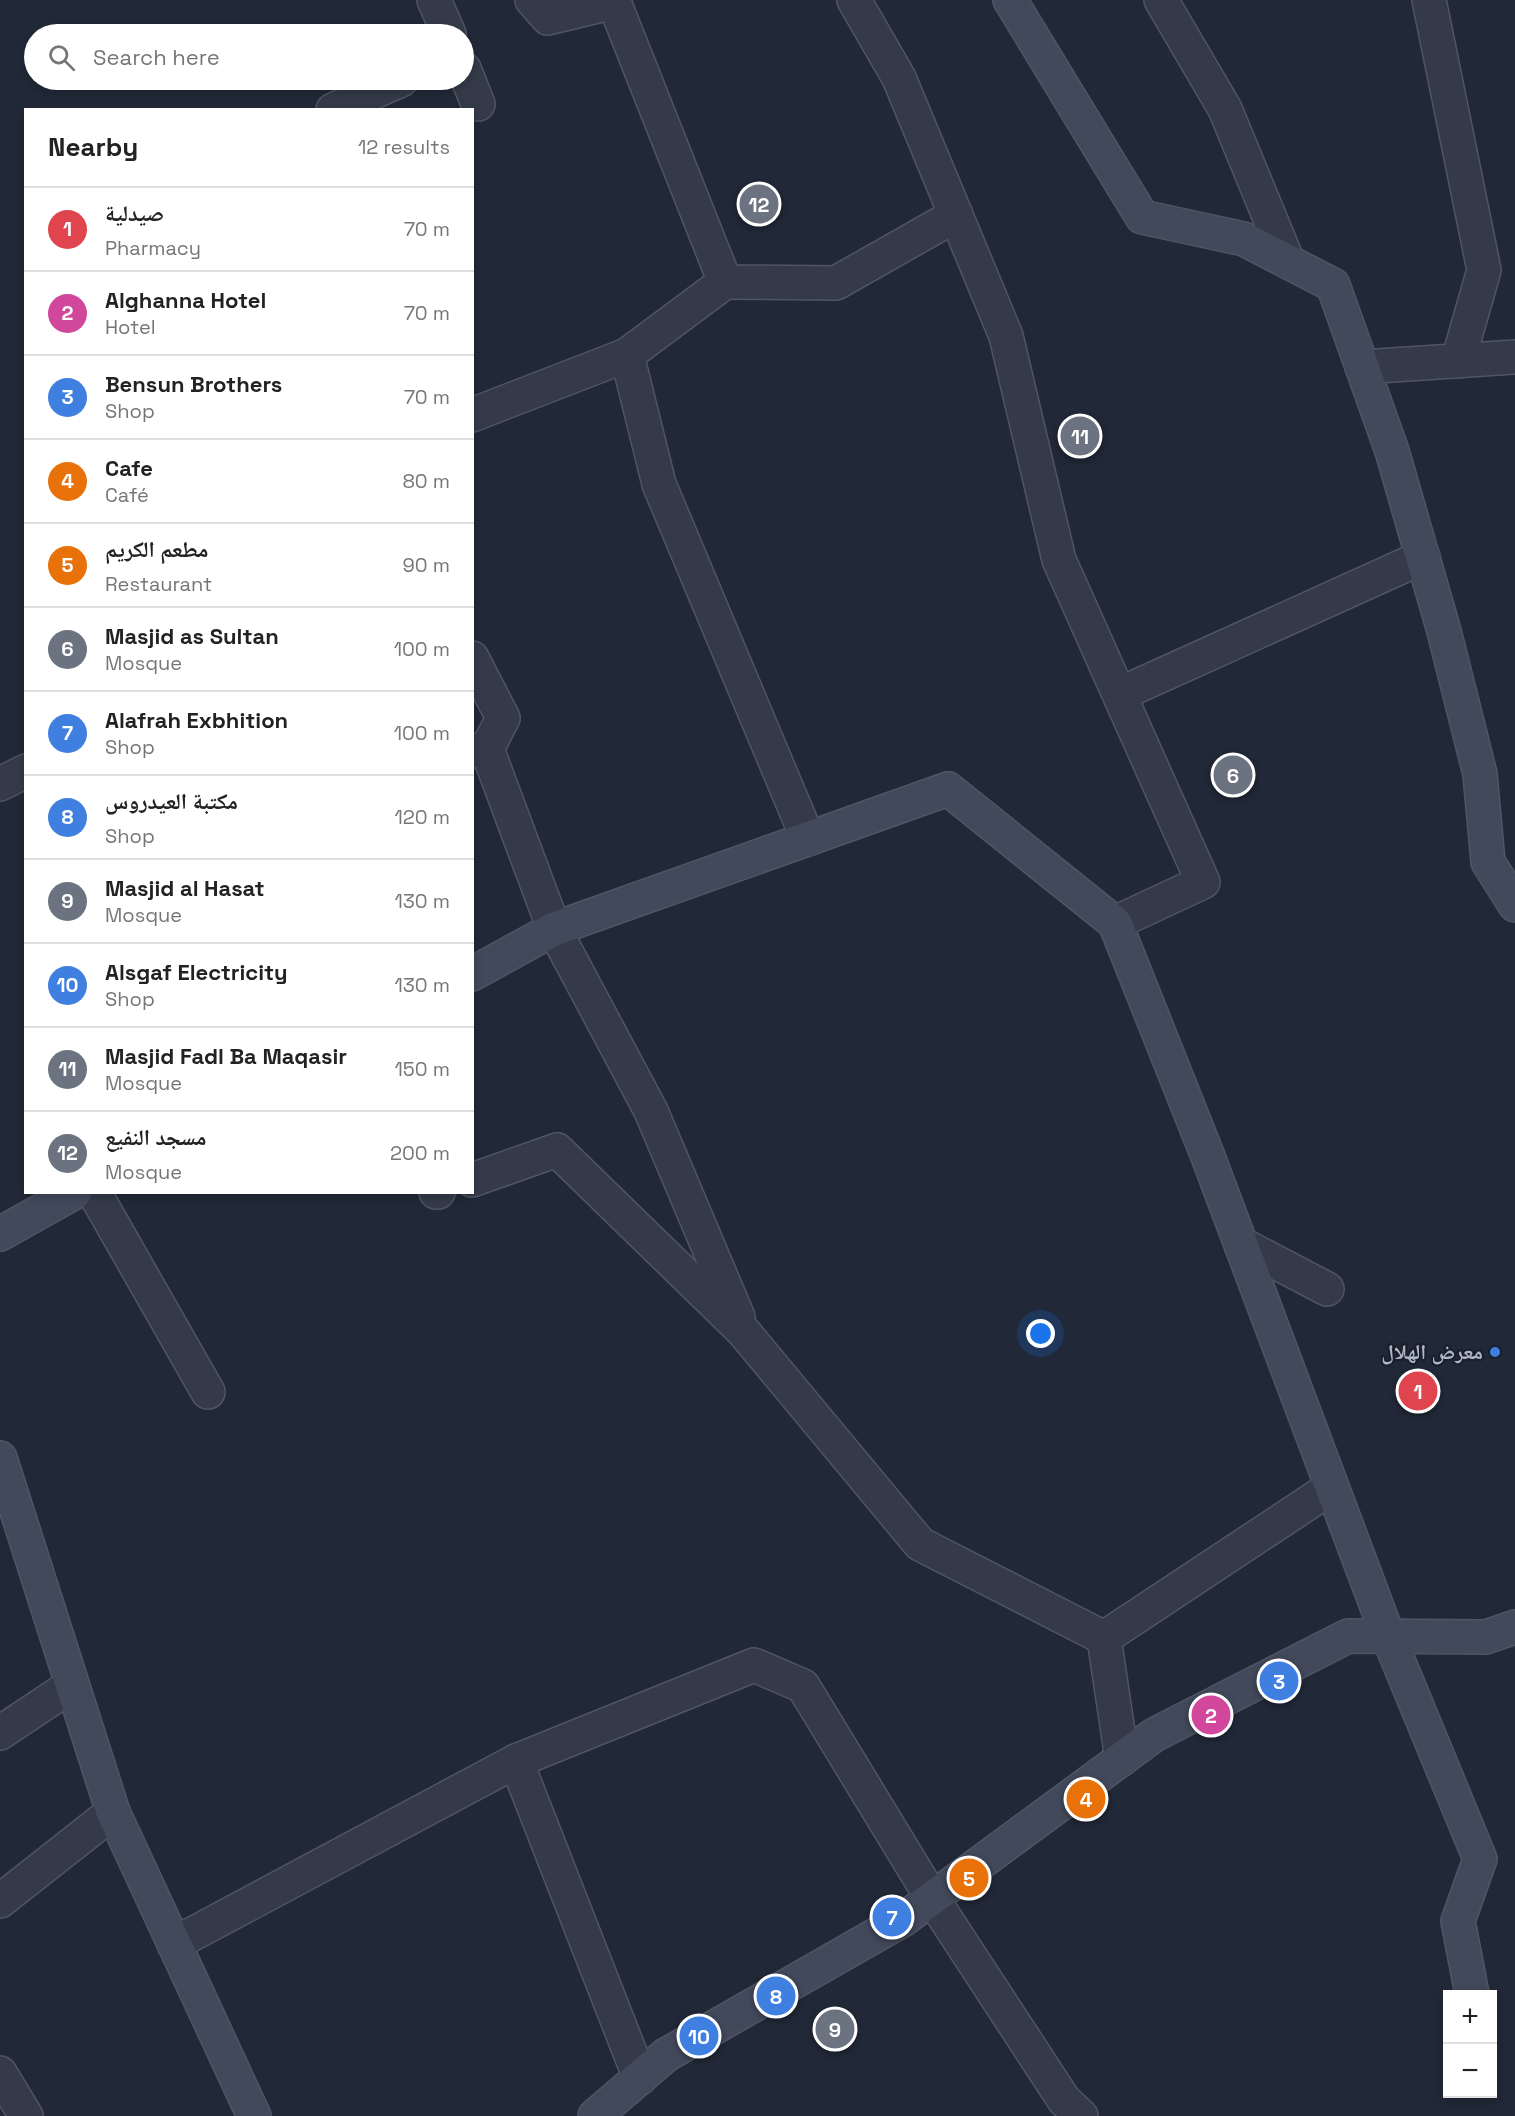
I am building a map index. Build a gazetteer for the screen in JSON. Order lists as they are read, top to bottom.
{
  "places": ["معرض الهلال"],
  "page": {
    "search": "Search here",
    "heading": ["Nearby", "12 results"],
    "pins": [
      "12",
      "11",
      "6",
      "1",
      "3",
      "2",
      "4",
      "5",
      "7",
      "8",
      "9",
      "10"
    ],
    "list": [
      {
        "mark": "1",
        "name": "صيدلية",
        "note": "Pharmacy",
        "value": "70 m"
      },
      {
        "mark": "2",
        "name": "Alghanna Hotel",
        "note": "Hotel",
        "value": "70 m"
      },
      {
        "mark": "3",
        "name": "Bensun Brothers",
        "note": "Shop",
        "value": "70 m"
      },
      {
        "mark": "4",
        "name": "Cafe",
        "note": "Café",
        "value": "80 m"
      },
      {
        "mark": "5",
        "name": "مطعم الكريم",
        "note": "Restaurant",
        "value": "90 m"
      },
      {
        "mark": "6",
        "name": "Masjid as Sultan",
        "note": "Mosque",
        "value": "100 m"
      },
      {
        "mark": "7",
        "name": "Alafrah Exbhition",
        "note": "Shop",
        "value": "100 m"
      },
      {
        "mark": "8",
        "name": "مكتبة العيدروس",
        "note": "Shop",
        "value": "120 m"
      },
      {
        "mark": "9",
        "name": "Masjid al Hasat",
        "note": "Mosque",
        "value": "130 m"
      },
      {
        "mark": "10",
        "name": "Alsgaf Electricity",
        "note": "Shop",
        "value": "130 m"
      },
      {
        "mark": "11",
        "name": "Masjid Fadl Ba Maqasir",
        "note": "Mosque",
        "value": "150 m"
      },
      {
        "mark": "12",
        "name": "مسجد النفيع",
        "note": "Mosque",
        "value": "200 m"
      }
    ],
    "map_buttons": ["+", "−"]
  }
}
